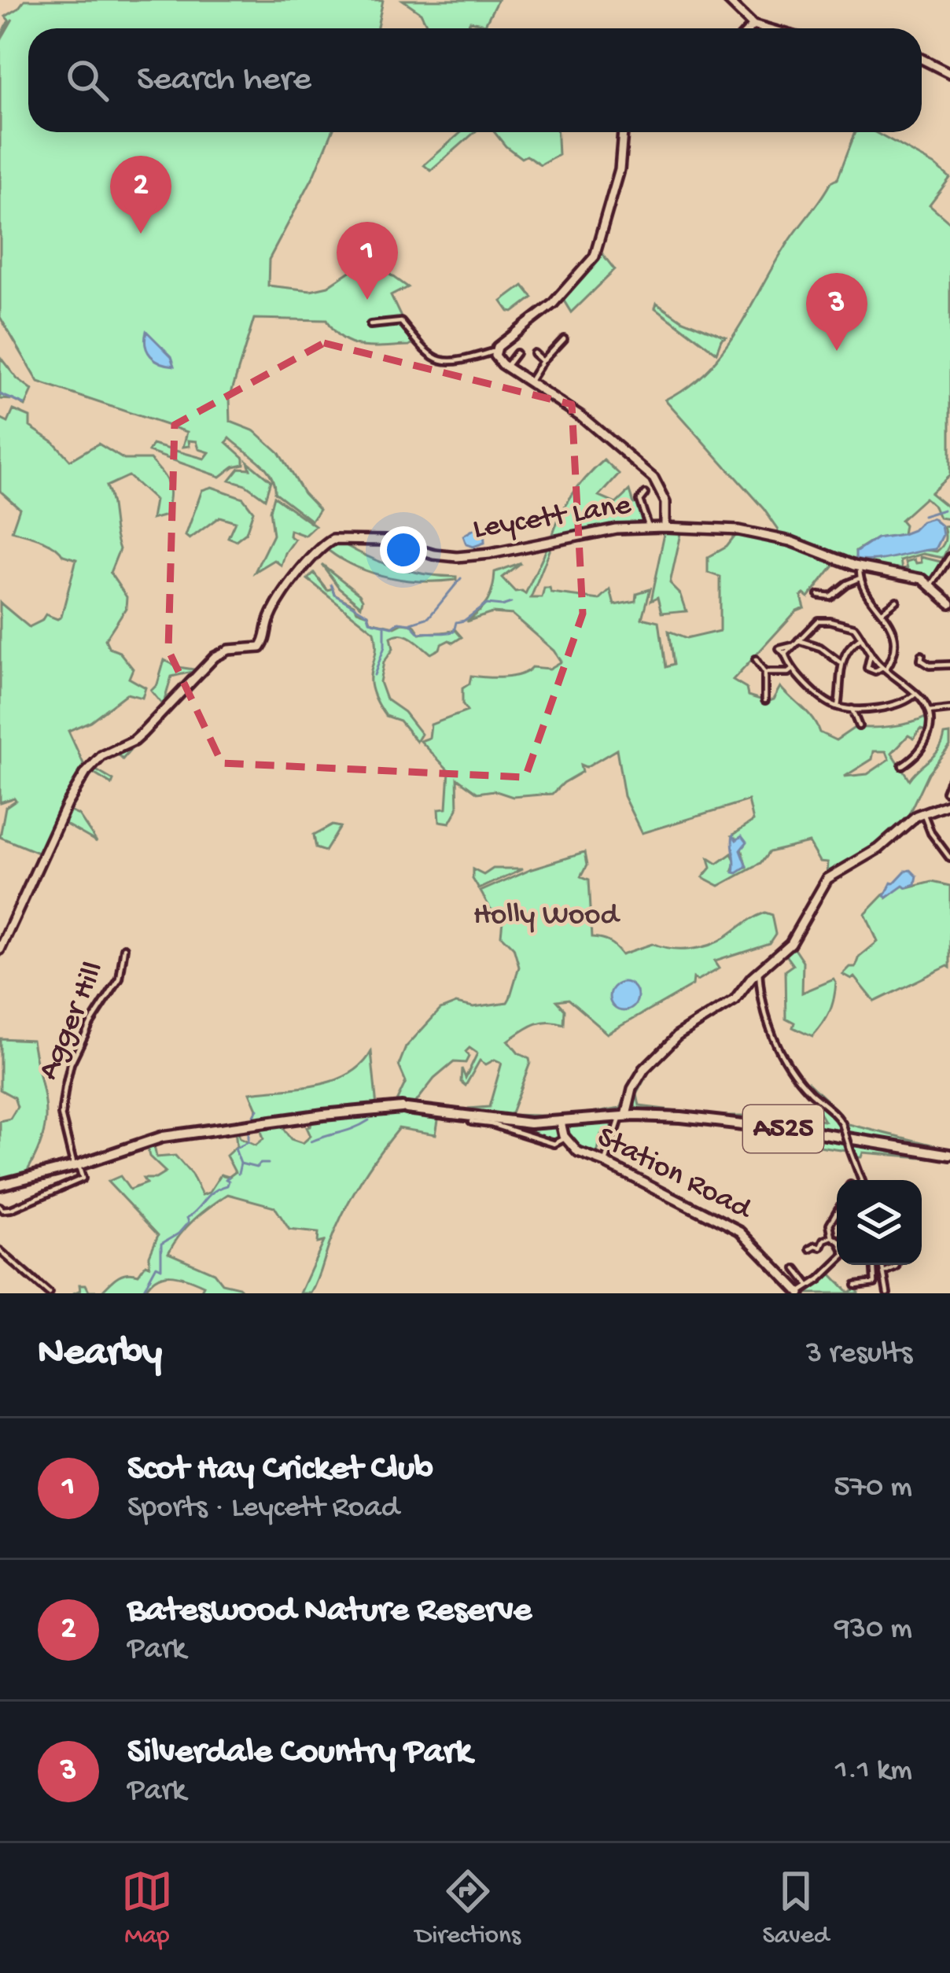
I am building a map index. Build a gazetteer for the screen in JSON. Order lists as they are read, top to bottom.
{
  "streets": {
    "main road": ["A525", "Station Road"],
    "street": ["Leycett Lane", "Agger Hill"]
  },
  "crossings": [
    ["Agger Hill", "A525"],
    ["Agger Hill", "Station Road"],
    ["A525", "Station Road"]
  ],
  "parks": ["Holly Wood"],
  "page": {
    "search": "Search here",
    "pins": ["2", "1", "3"],
    "heading": ["Nearby", "3 results"],
    "list": [
      {
        "mark": "1",
        "name": "Scot Hay Cricket Club",
        "note": "Sports · Leycett Road",
        "value": "570 m"
      },
      {
        "mark": "2",
        "name": "Bateswood Nature Reserve",
        "note": "Park",
        "value": "930 m"
      },
      {
        "mark": "3",
        "name": "Silverdale Country Park",
        "note": "Park",
        "value": "1.1 km"
      }
    ],
    "nav": ["Map", "Directions", "Saved"]
  }
}
